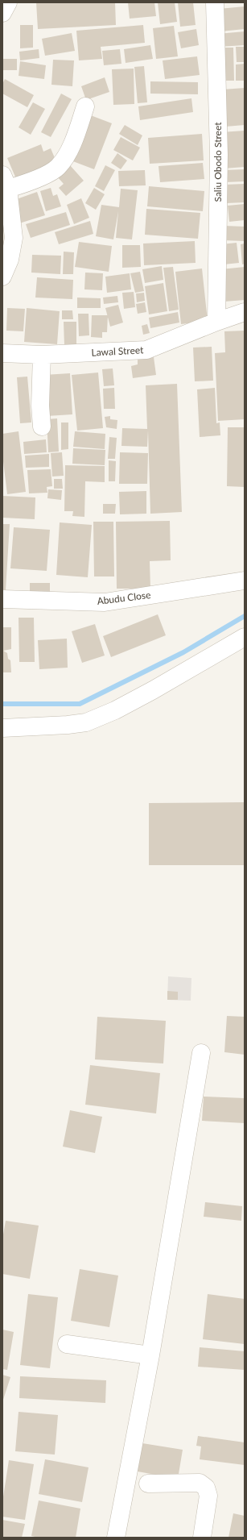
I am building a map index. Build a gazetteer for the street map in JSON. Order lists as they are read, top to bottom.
{
  "streets": {
    "street": ["Saliu Obodo Street", "Lawal Street", "Abudu Close"]
  },
  "crossings": [
    ["Saliu Obodo Street", "Lawal Street"]
  ]
}
